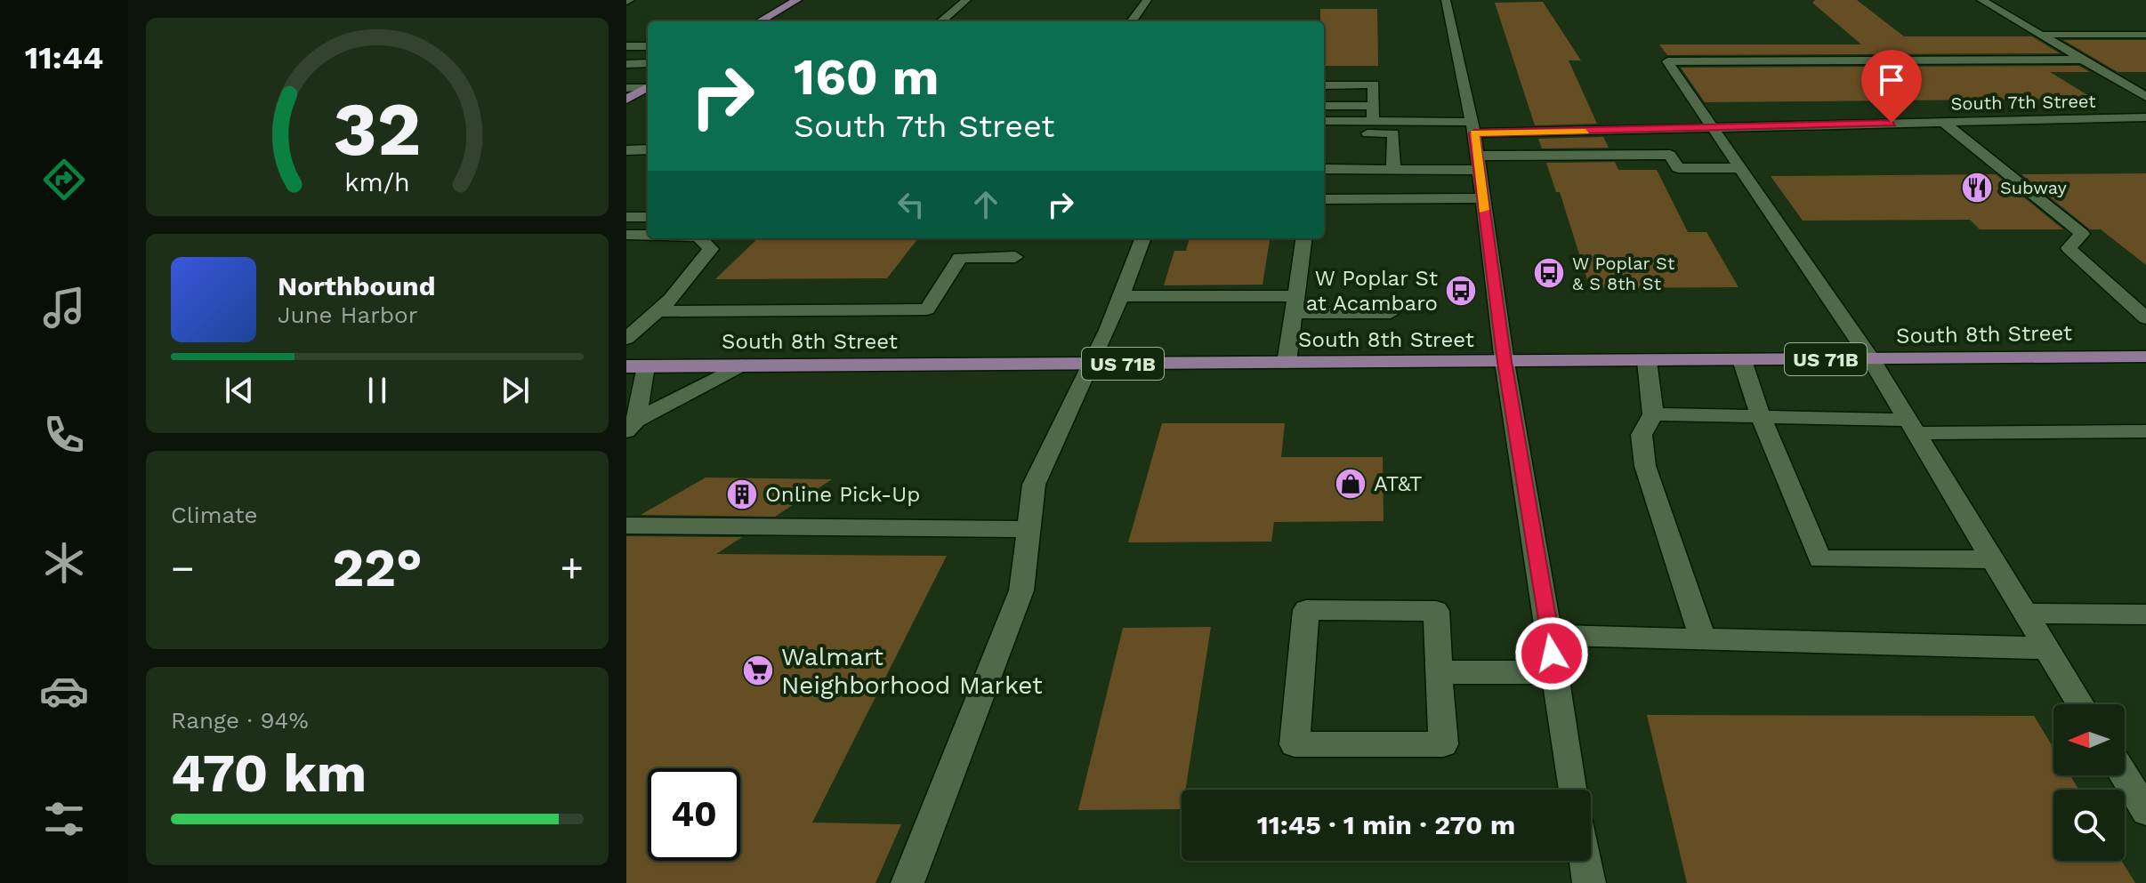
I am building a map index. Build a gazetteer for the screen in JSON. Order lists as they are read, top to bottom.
{
  "streets": {
    "main road": ["South 8th Street", "US 71B"],
    "street": ["South 7th Street"]
  },
  "places": {
    "restaurant": ["Subway"],
    "bus stop": ["W Poplar St & S 8th St", "W Poplar St at Acambaro"],
    "shop": ["AT&T"],
    "building": ["Online Pick-Up"],
    "supermarket": ["Walmart Neighborhood Market"]
  },
  "north": "left",
  "page": {
    "tabs": "11:44",
    "turn": ["160 m", "South 7th Street"],
    "song": ["Northbound", "June Harbor"],
    "tile": [
      "Climate",
      ["Range · 94%", "470 km"]
    ],
    "heat": ["−", "22°", "+"],
    "limit": "40",
    "trip": "11:45 · 1 min · 270 m",
    "gauge": ["32", "km/h"]
  }
}
